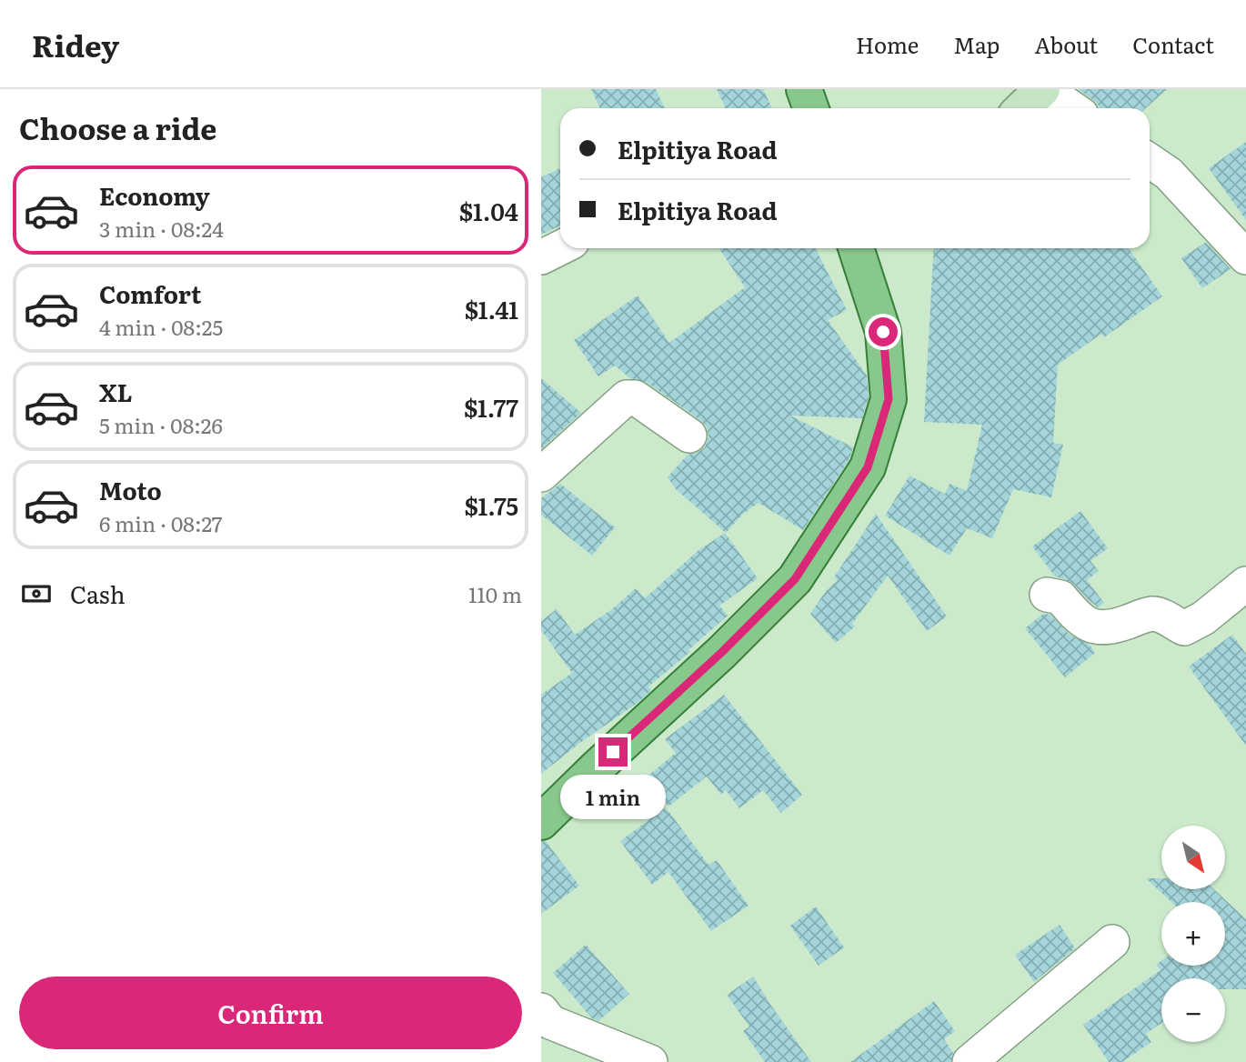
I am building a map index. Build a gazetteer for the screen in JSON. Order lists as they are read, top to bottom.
{
  "north": "bottom right",
  "page": {
    "header": "Ridey",
    "nav": [
      "Home",
      "Map",
      "About",
      "Contact"
    ],
    "heading": "Choose a ride",
    "banner": ["Elpitiya Road", "Elpitiya Road"],
    "list": [
      {
        "name": "Economy",
        "note": "3 min · 08:24",
        "value": "$1.04"
      },
      {
        "name": "Comfort",
        "note": "4 min · 08:25",
        "value": "$1.41"
      },
      {
        "name": "XL",
        "note": "5 min · 08:26",
        "value": "$1.77"
      },
      {
        "name": "Moto",
        "note": "6 min · 08:27",
        "value": "$1.75"
      }
    ],
    "pay": ["Cash", "110 m"],
    "bubble": "1 min",
    "map_buttons": ["+", "−"],
    "buttons": "Confirm"
  }
}
